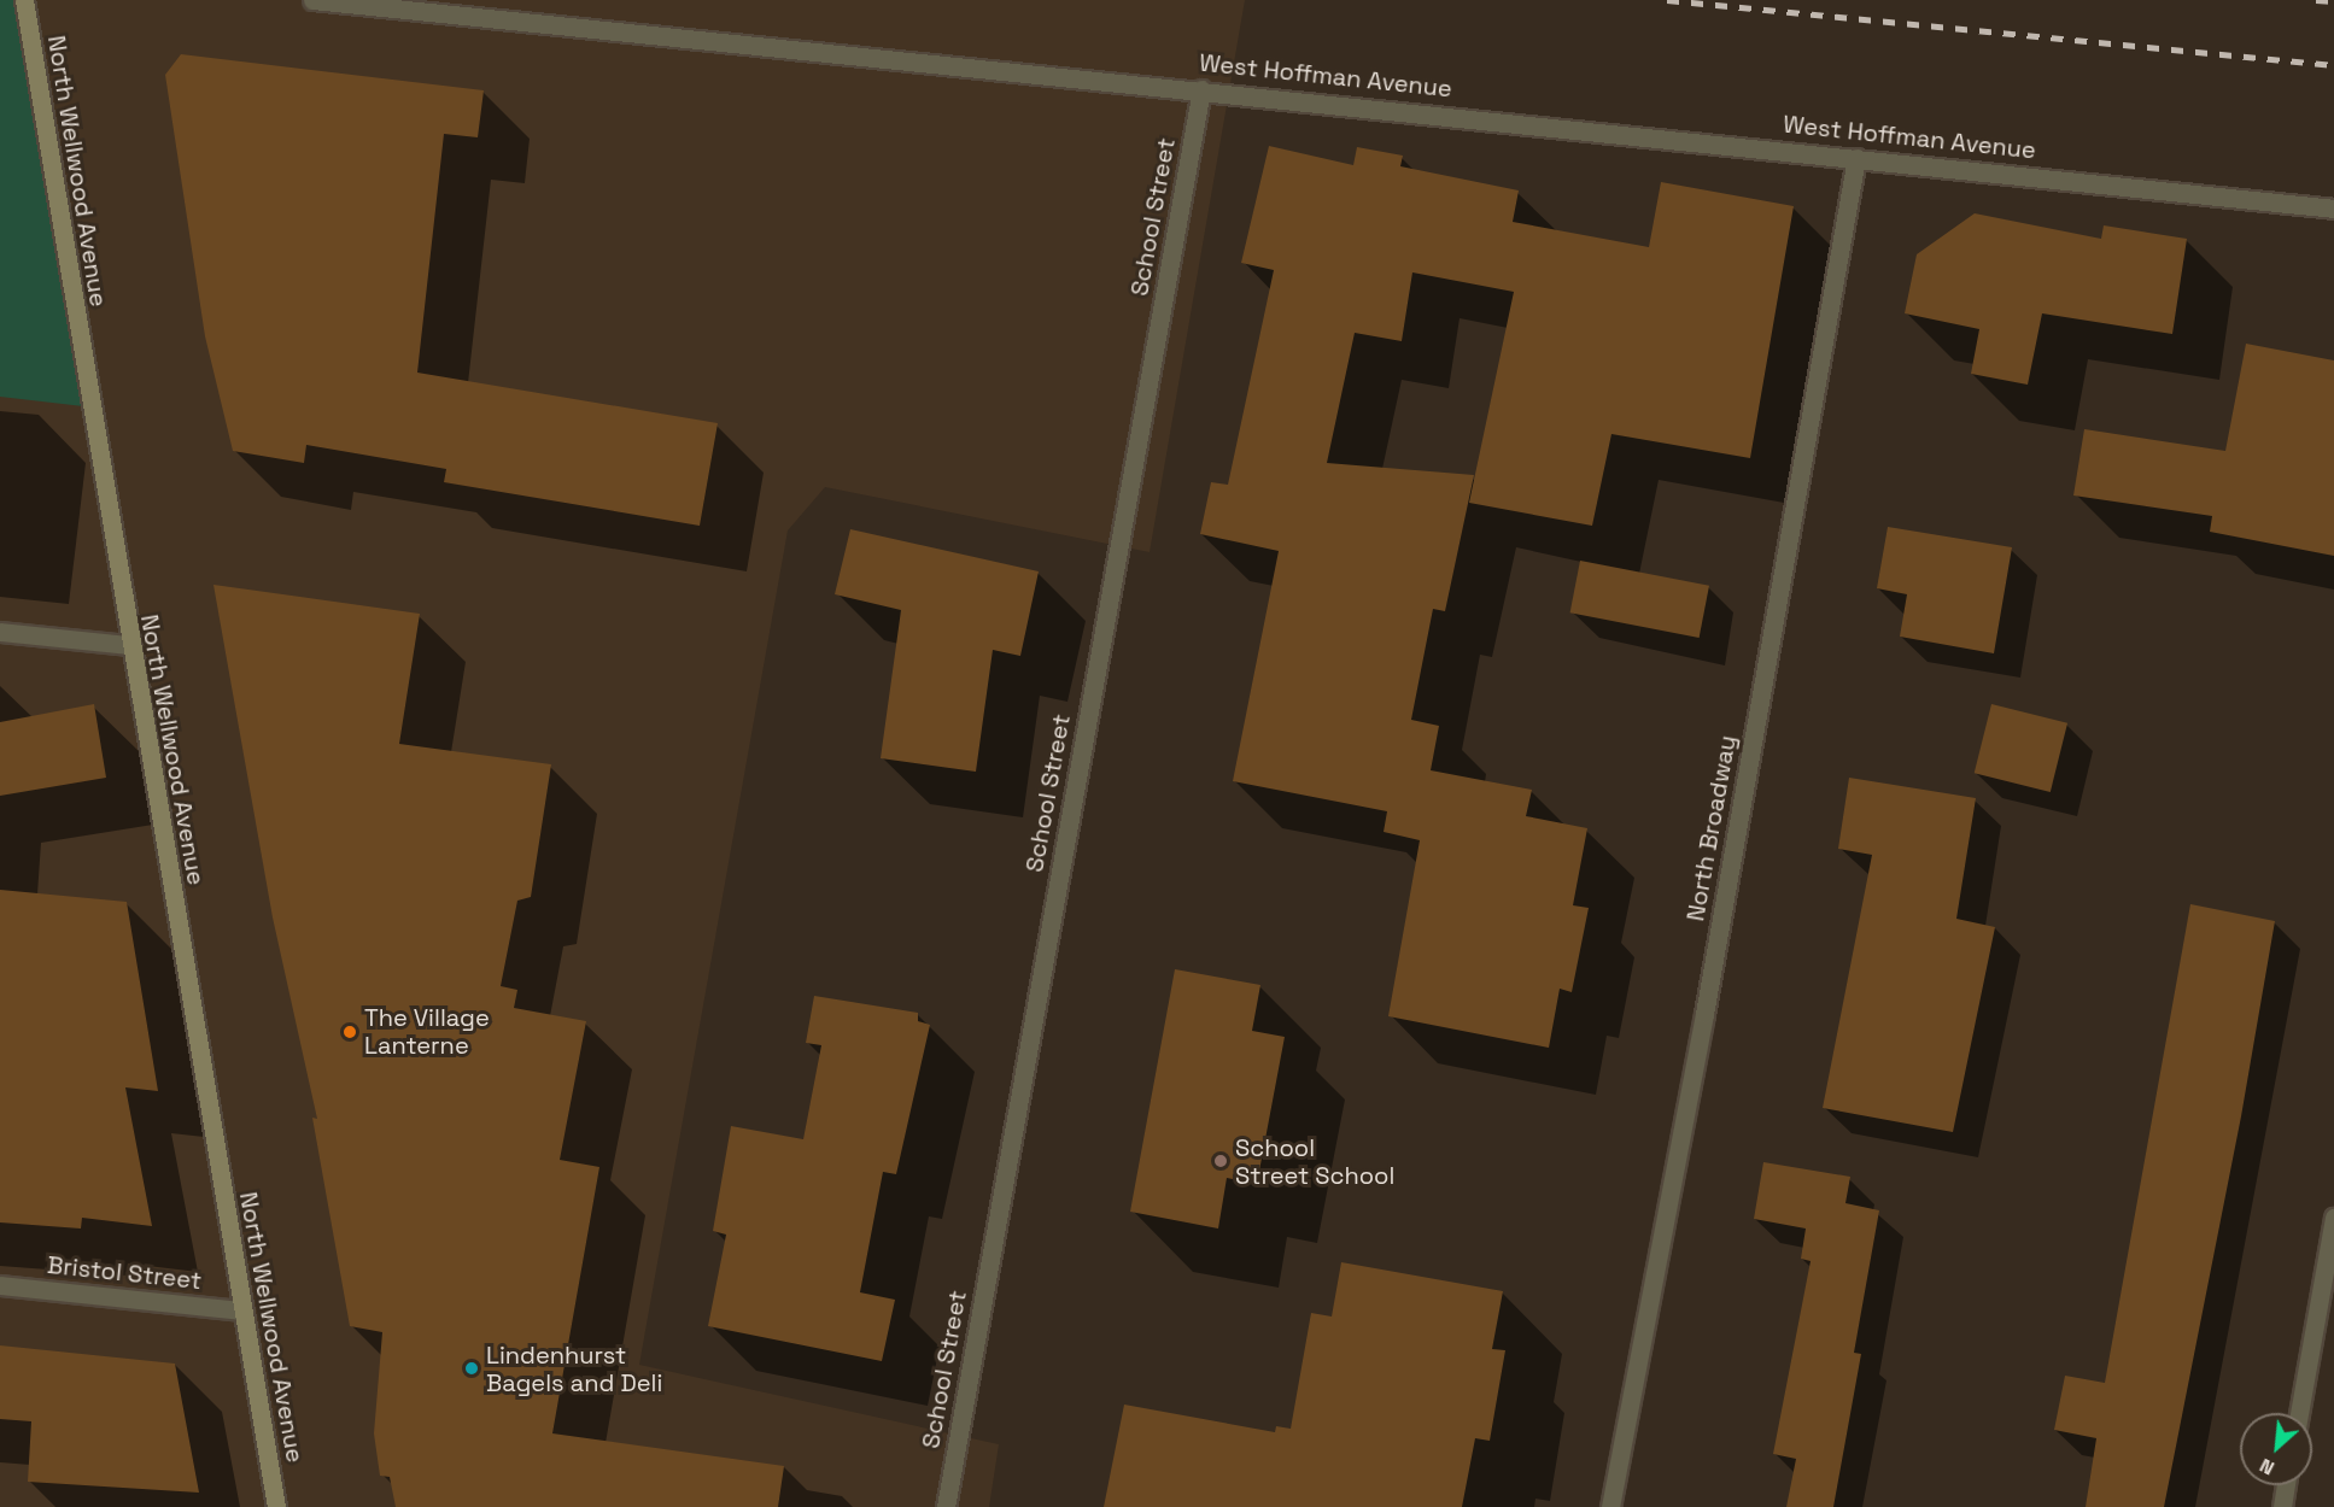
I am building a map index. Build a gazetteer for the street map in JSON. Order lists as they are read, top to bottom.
{
  "streets": {
    "main road": ["North Wellwood Avenue"],
    "street": [
      "West Hoffman Avenue",
      "School Street",
      "North Broadway",
      "Bristol Street"
    ]
  },
  "crossings": [
    ["West Hoffman Avenue", "School Street"],
    ["West Hoffman Avenue", "North Broadway"],
    ["North Wellwood Avenue", "Bristol Street"]
  ],
  "places": ["The Village Lanterne", "School Street School", "Lindenhurst Bagels and Deli"],
  "north": "bottom left"
}
